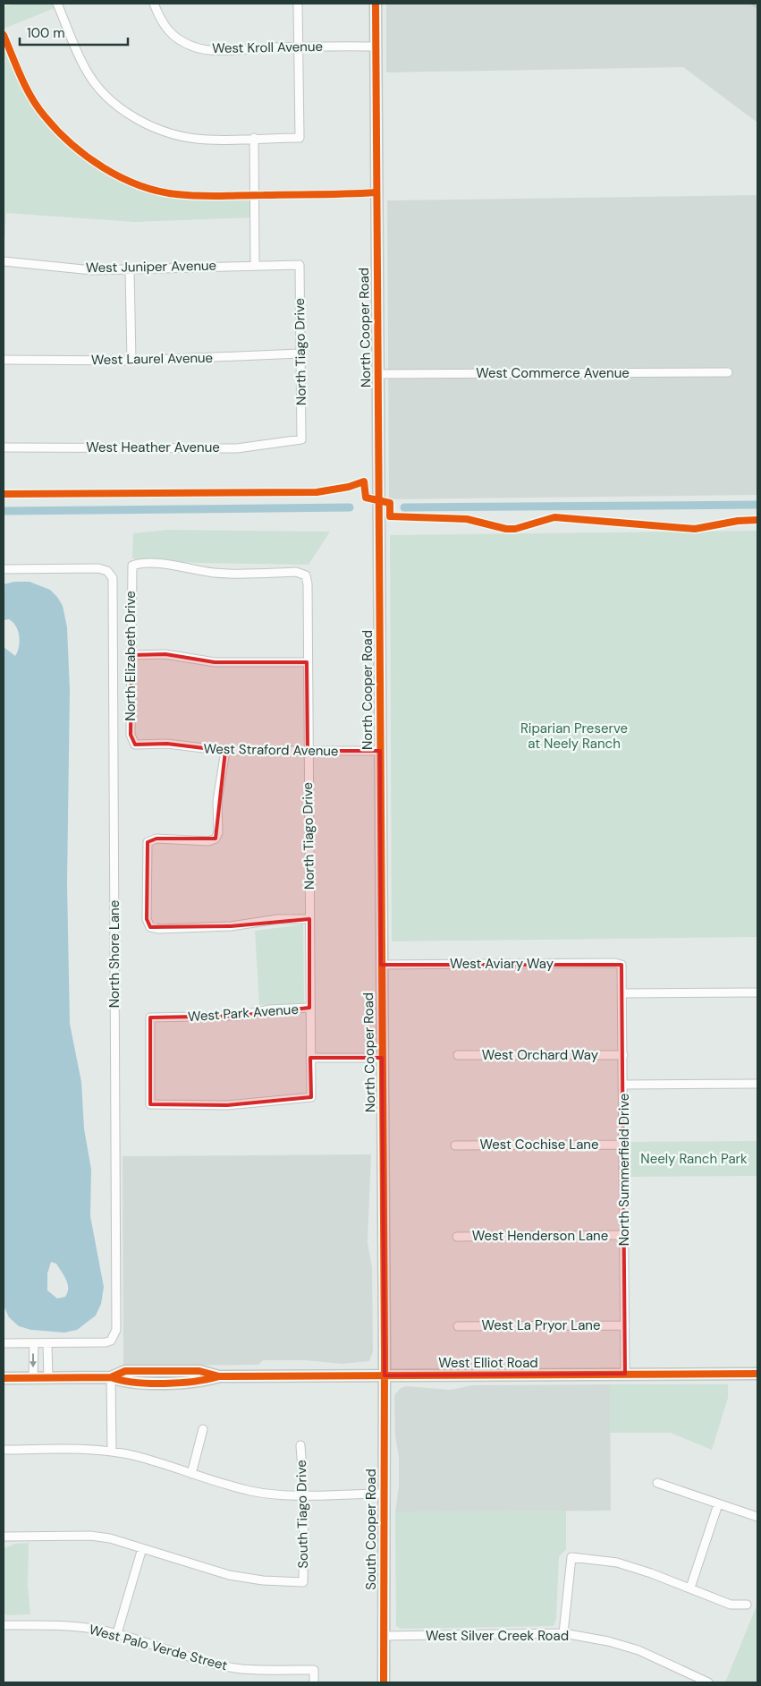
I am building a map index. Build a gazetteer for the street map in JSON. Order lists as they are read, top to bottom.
{
  "streets": {
    "main road": ["North Cooper Road", "West Elliot Road", "South Cooper Road"],
    "street": [
      "West Kroll Avenue",
      "West Juniper Avenue",
      "North Tiago Drive",
      "West Laurel Avenue",
      "West Commerce Avenue",
      "West Heather Avenue",
      "North Elizabeth Drive",
      "West Straford Avenue",
      "North Shore Lane",
      "West Aviary Way",
      "West Park Avenue",
      "West Orchard Way",
      "West Cochise Lane",
      "North Summerfield Drive",
      "West Henderson Lane",
      "West La Pryor Lane",
      "South Tiago Drive",
      "West Silver Creek Road",
      "West Palo Verde Street"
    ]
  },
  "crossings": [
    ["West Kroll Avenue", "North Cooper Road"],
    ["West Juniper Avenue", "North Tiago Drive"],
    ["North Cooper Road", "West Commerce Avenue"],
    ["North Cooper Road", "West Straford Avenue"],
    ["North Cooper Road", "West Aviary Way"],
    ["North Cooper Road", "West Elliot Road"],
    ["North Cooper Road", "South Cooper Road"],
    ["North Tiago Drive", "West Laurel Avenue"],
    ["North Tiago Drive", "West Heather Avenue"],
    ["North Tiago Drive", "North Elizabeth Drive"],
    ["North Tiago Drive", "West Straford Avenue"],
    ["North Tiago Drive", "West Park Avenue"],
    ["North Elizabeth Drive", "West Straford Avenue"],
    ["West Aviary Way", "North Summerfield Drive"],
    ["West Orchard Way", "North Summerfield Drive"],
    ["West Cochise Lane", "North Summerfield Drive"],
    ["North Summerfield Drive", "West Henderson Lane"],
    ["North Summerfield Drive", "West La Pryor Lane"],
    ["North Summerfield Drive", "West Elliot Road"],
    ["West Elliot Road", "South Cooper Road"],
    ["South Cooper Road", "West Silver Creek Road"]
  ],
  "parks": ["Riparian Preserve at Neely Ranch", "Neely Ranch Park"],
  "scale_bar": "100 m"
}
